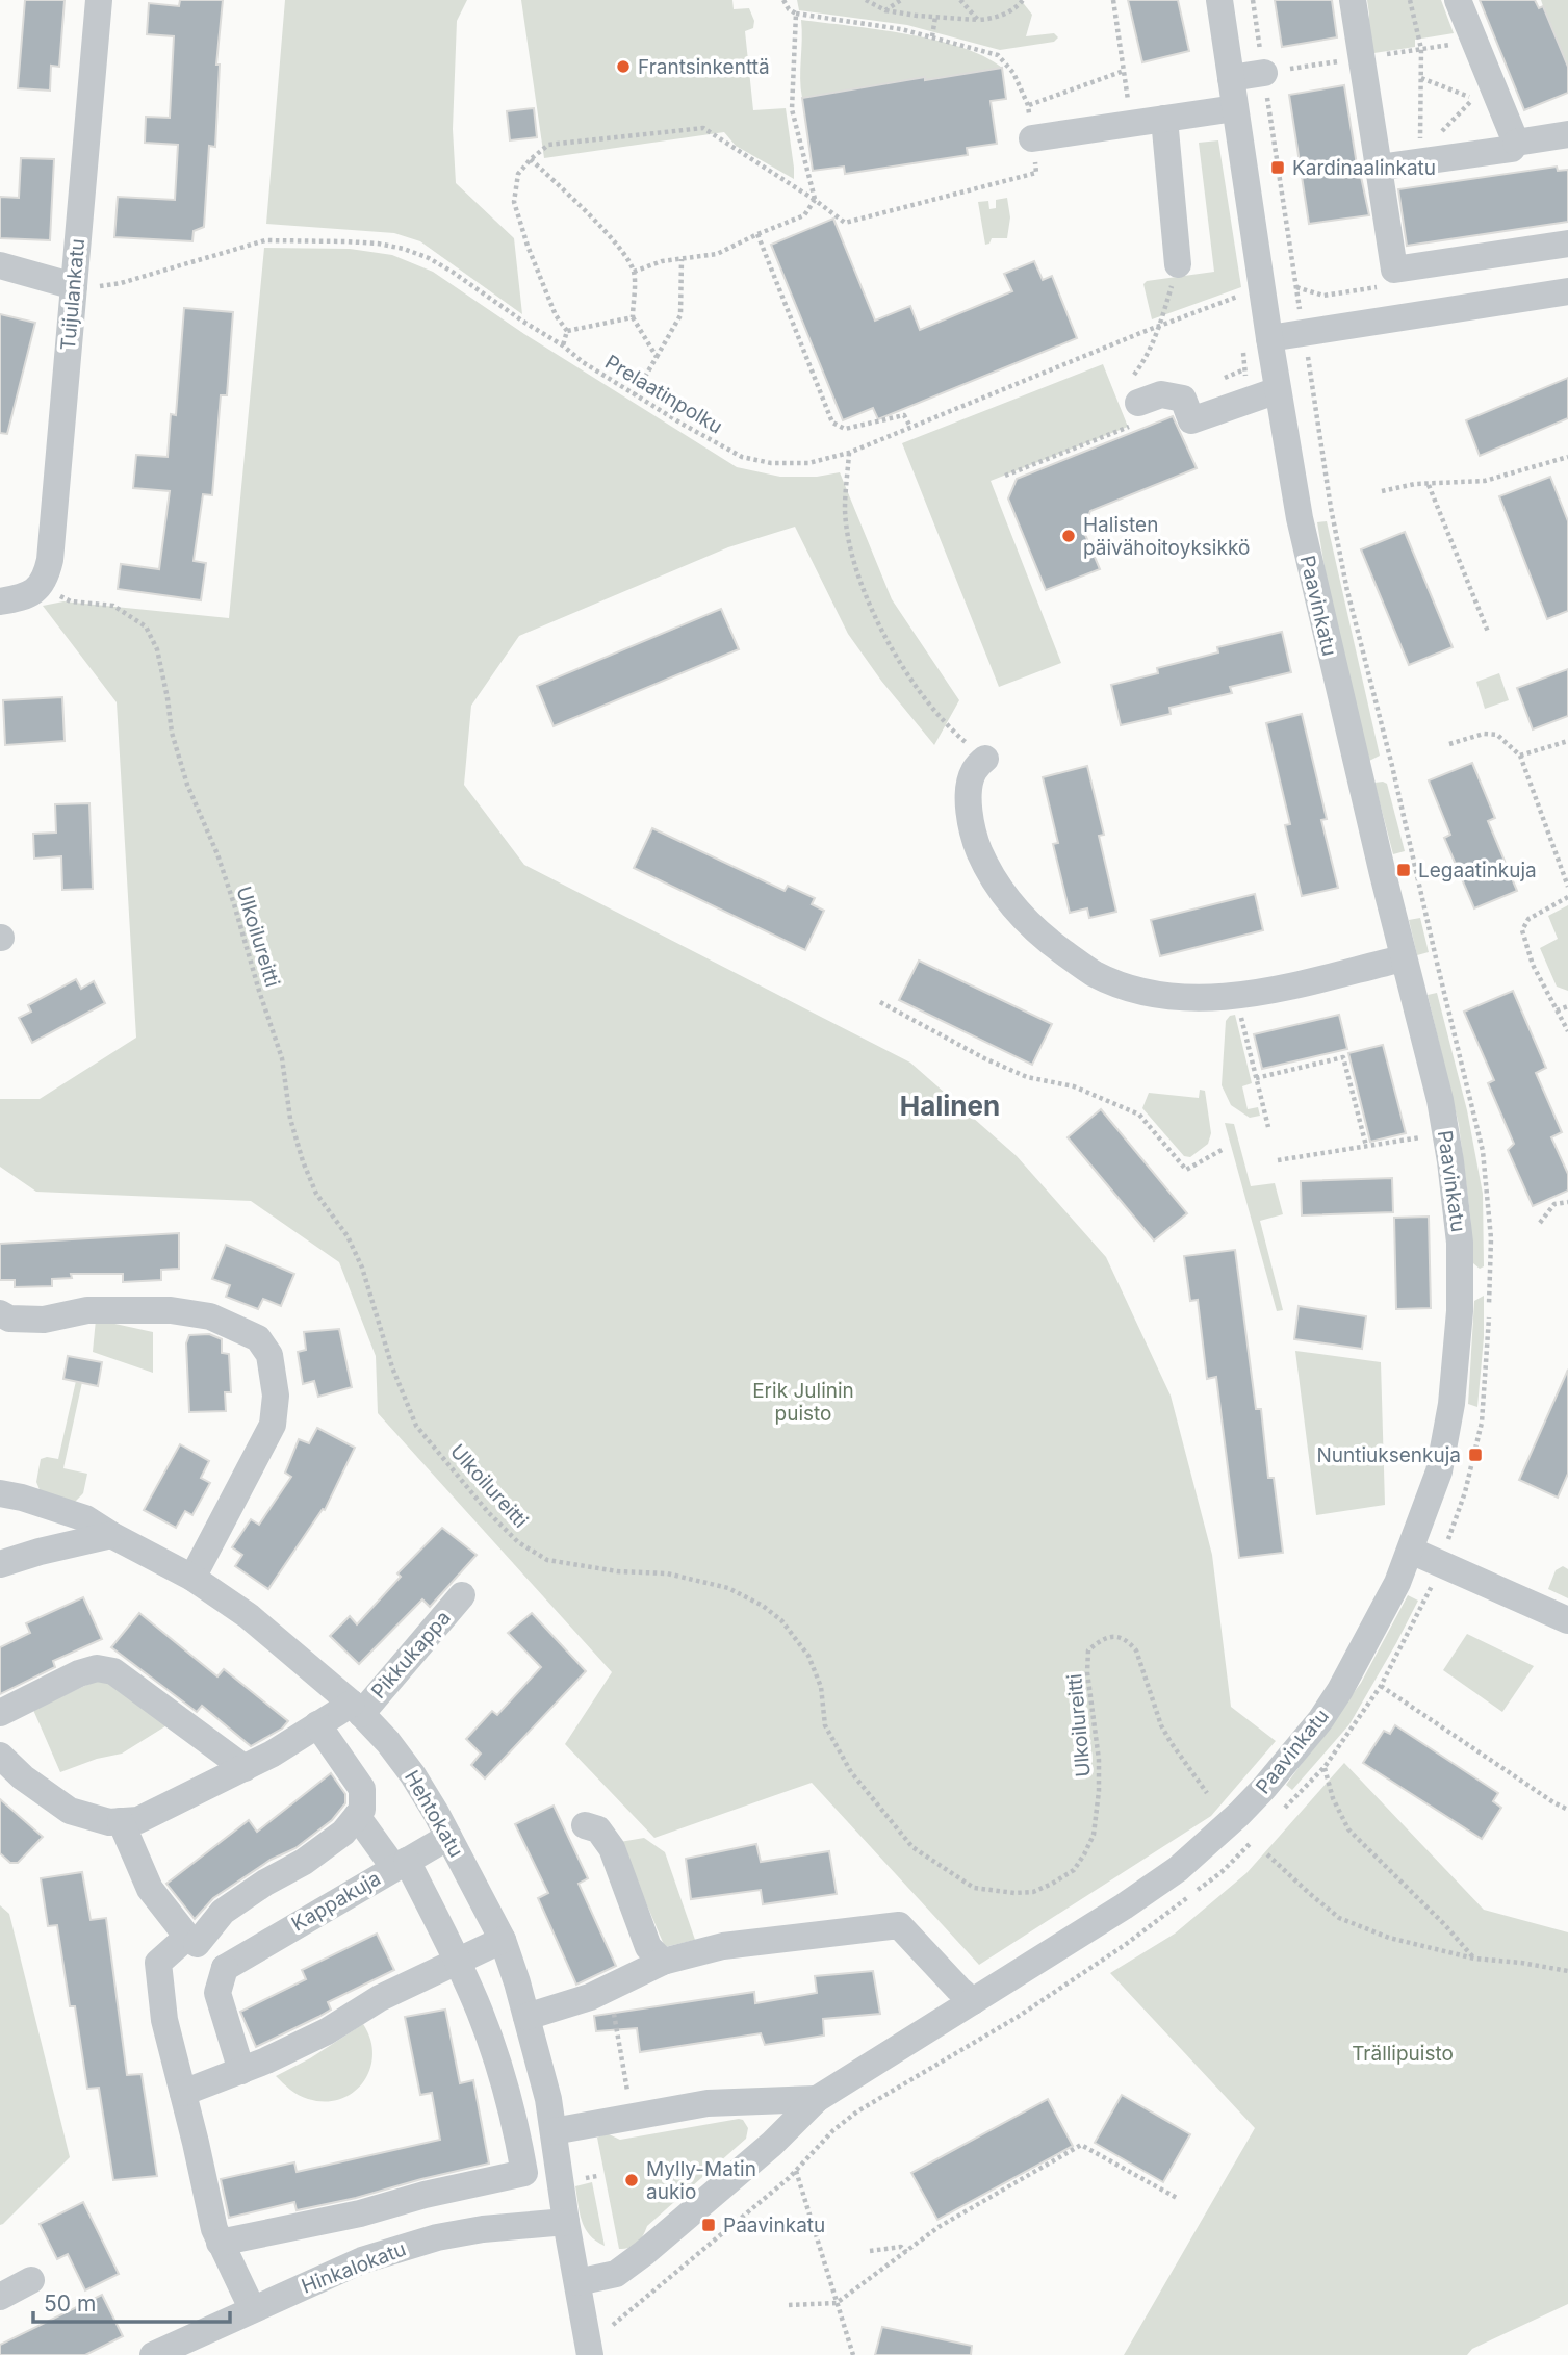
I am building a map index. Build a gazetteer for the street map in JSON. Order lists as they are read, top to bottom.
{
  "streets": {
    "street": [
      "Tuijulankatu",
      "Paavinkatu",
      "Pikkukappa",
      "Hehtokatu",
      "Kappakuja",
      "Hinkalokatu"
    ],
    "path": ["Prelaatinpolku", "Ulkoilureitti"]
  },
  "crossings": [
    ["Tuijulankatu", "Prelaatinpolku"],
    ["Tuijulankatu", "Ulkoilureitti"],
    ["Paavinkatu", "Hehtokatu"],
    ["Pikkukappa", "Hehtokatu"],
    ["Hehtokatu", "Kappakuja"],
    ["Hehtokatu", "Hinkalokatu"]
  ],
  "districts": ["Halinen"],
  "parks": ["Erik Julinin puisto", "Trällipuisto"],
  "places": {
    "other": ["Frantsinkenttä", "Halisten päivähoitoyksikkö", "Mylly-Matin aukio"],
    "transit": [
      "Kardinaalinkatu",
      "Legaatinkuja",
      "Nuntiuksenkuja",
      "Paavinkatu"
    ]
  },
  "scale_bar": "50 m"
}
